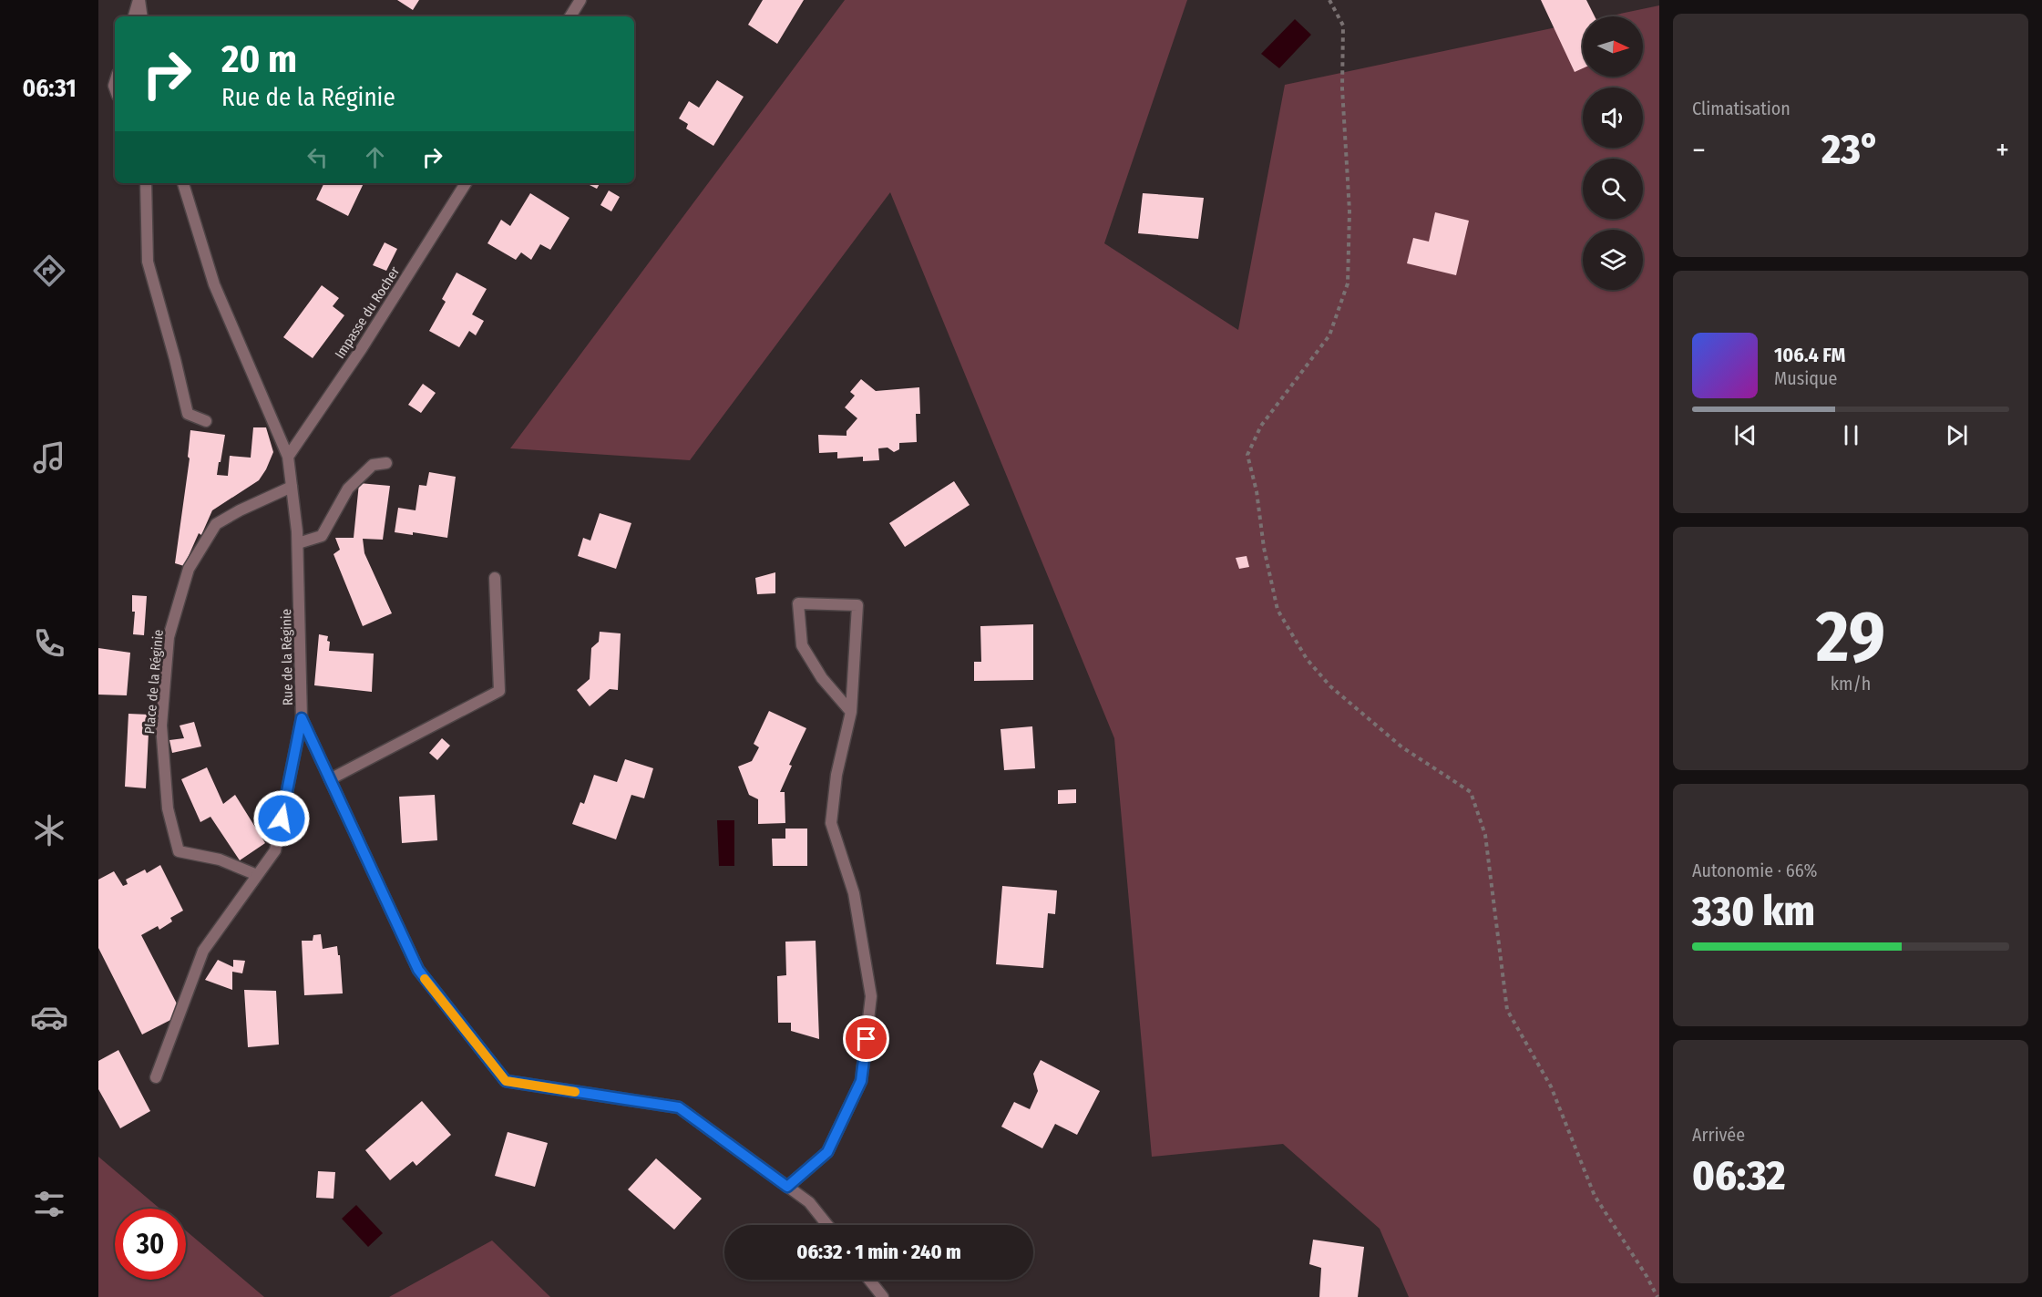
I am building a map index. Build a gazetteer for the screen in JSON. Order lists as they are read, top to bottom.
{
  "streets": {
    "street": ["Impasse du Rocher", "Rue de la Réginie", "Place de la Réginie"]
  },
  "crossings": [
    ["Impasse du Rocher", "Rue de la Réginie"],
    ["Rue de la Réginie", "Place de la Réginie"]
  ],
  "north": "right",
  "page": {
    "tabs": "06:31",
    "tile": [
      "Climatisation",
      ["29", "km/h"],
      ["Autonomie · 66%", "330 km"],
      ["Arrivée", "06:32"]
    ],
    "turn": ["20 m", "Rue de la Réginie"],
    "heat": ["−", "23°", "+"],
    "song": ["106.4 FM", "Musique"],
    "limit": "30",
    "trip": "06:32 · 1 min · 240 m"
  }
}
